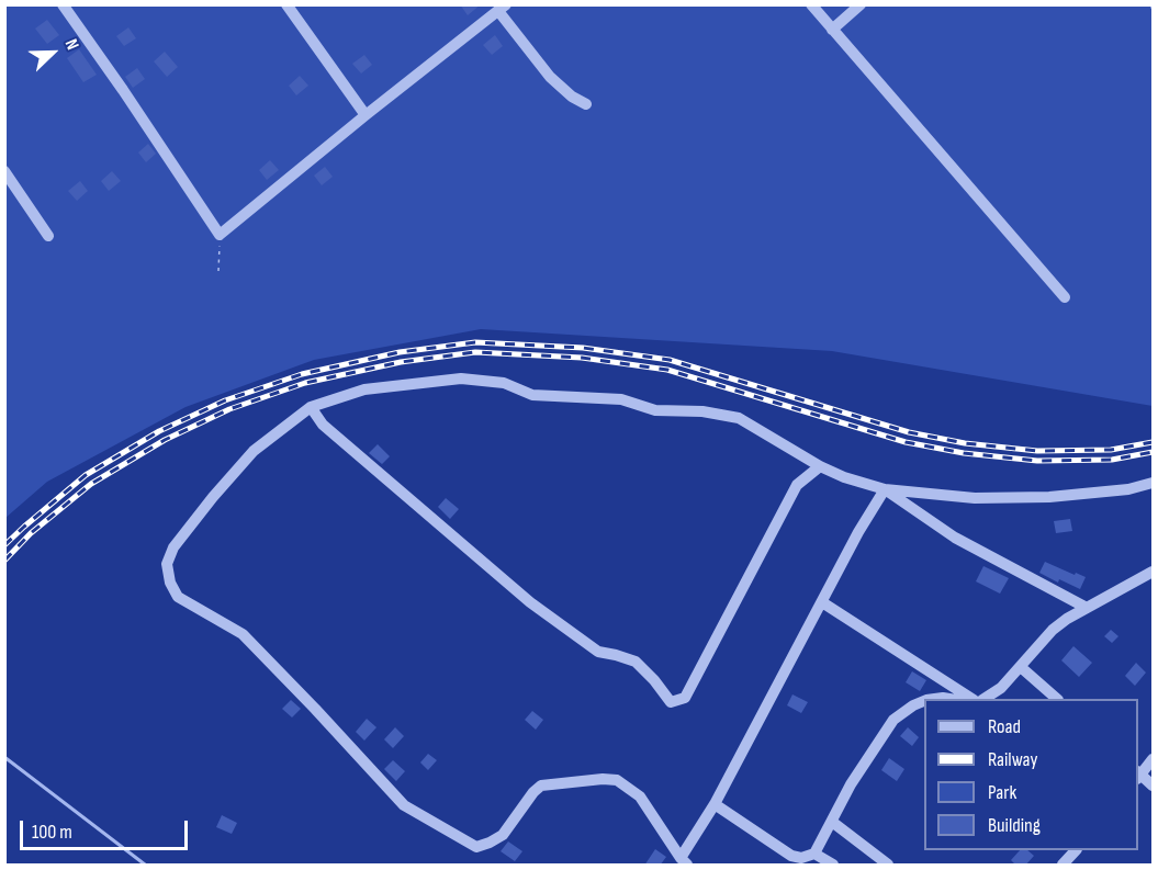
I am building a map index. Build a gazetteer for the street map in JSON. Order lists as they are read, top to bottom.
{
  "legend": [
    "Road",
    "Railway",
    "Park",
    "Building"
  ],
  "scale_bar": "100 m",
  "north": "top right"
}
